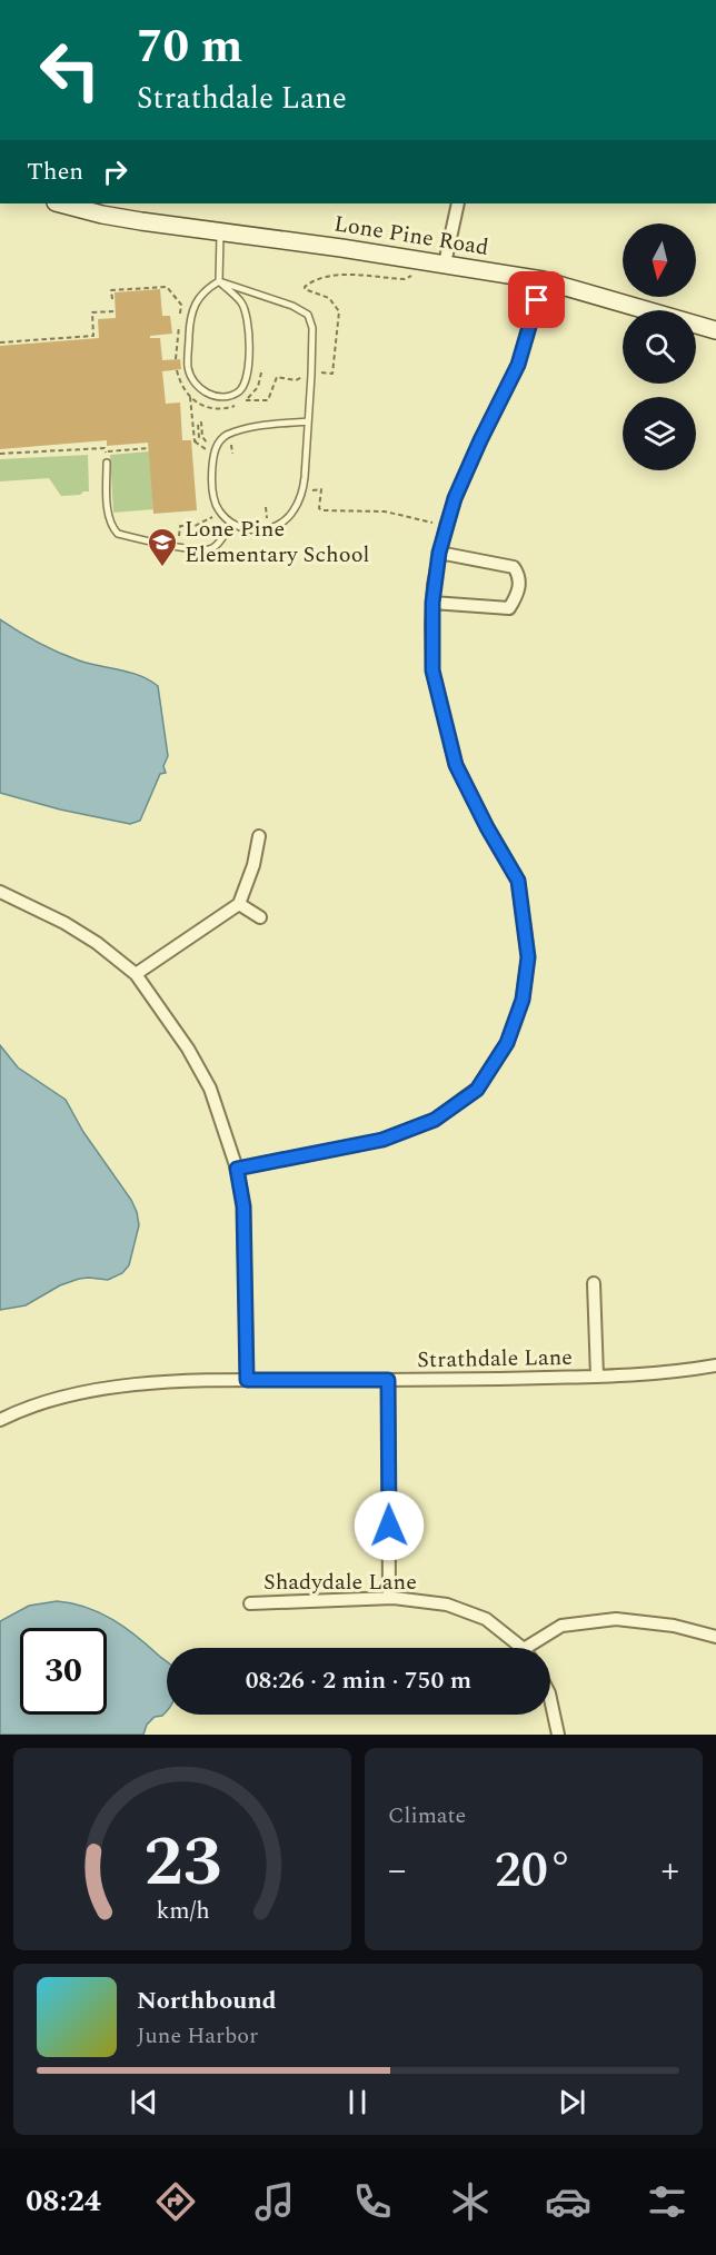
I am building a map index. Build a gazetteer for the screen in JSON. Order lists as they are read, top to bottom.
{
  "streets": {
    "street": ["Lone Pine Road", "Strathdale Lane", "Shadydale Lane"]
  },
  "places": {
    "school or university": ["Lone Pine Elementary School"]
  },
  "north": "bottom",
  "page": {
    "turn": ["70 m", "Strathdale Lane"],
    "then": "Then",
    "limit": "30",
    "trip": "08:26 · 2 min · 750 m",
    "tile": "Climate",
    "heat": ["−", "20°", "+"],
    "song": ["Northbound", "June Harbor"],
    "tabs": "08:24",
    "gauge": ["23", "km/h"]
  }
}
